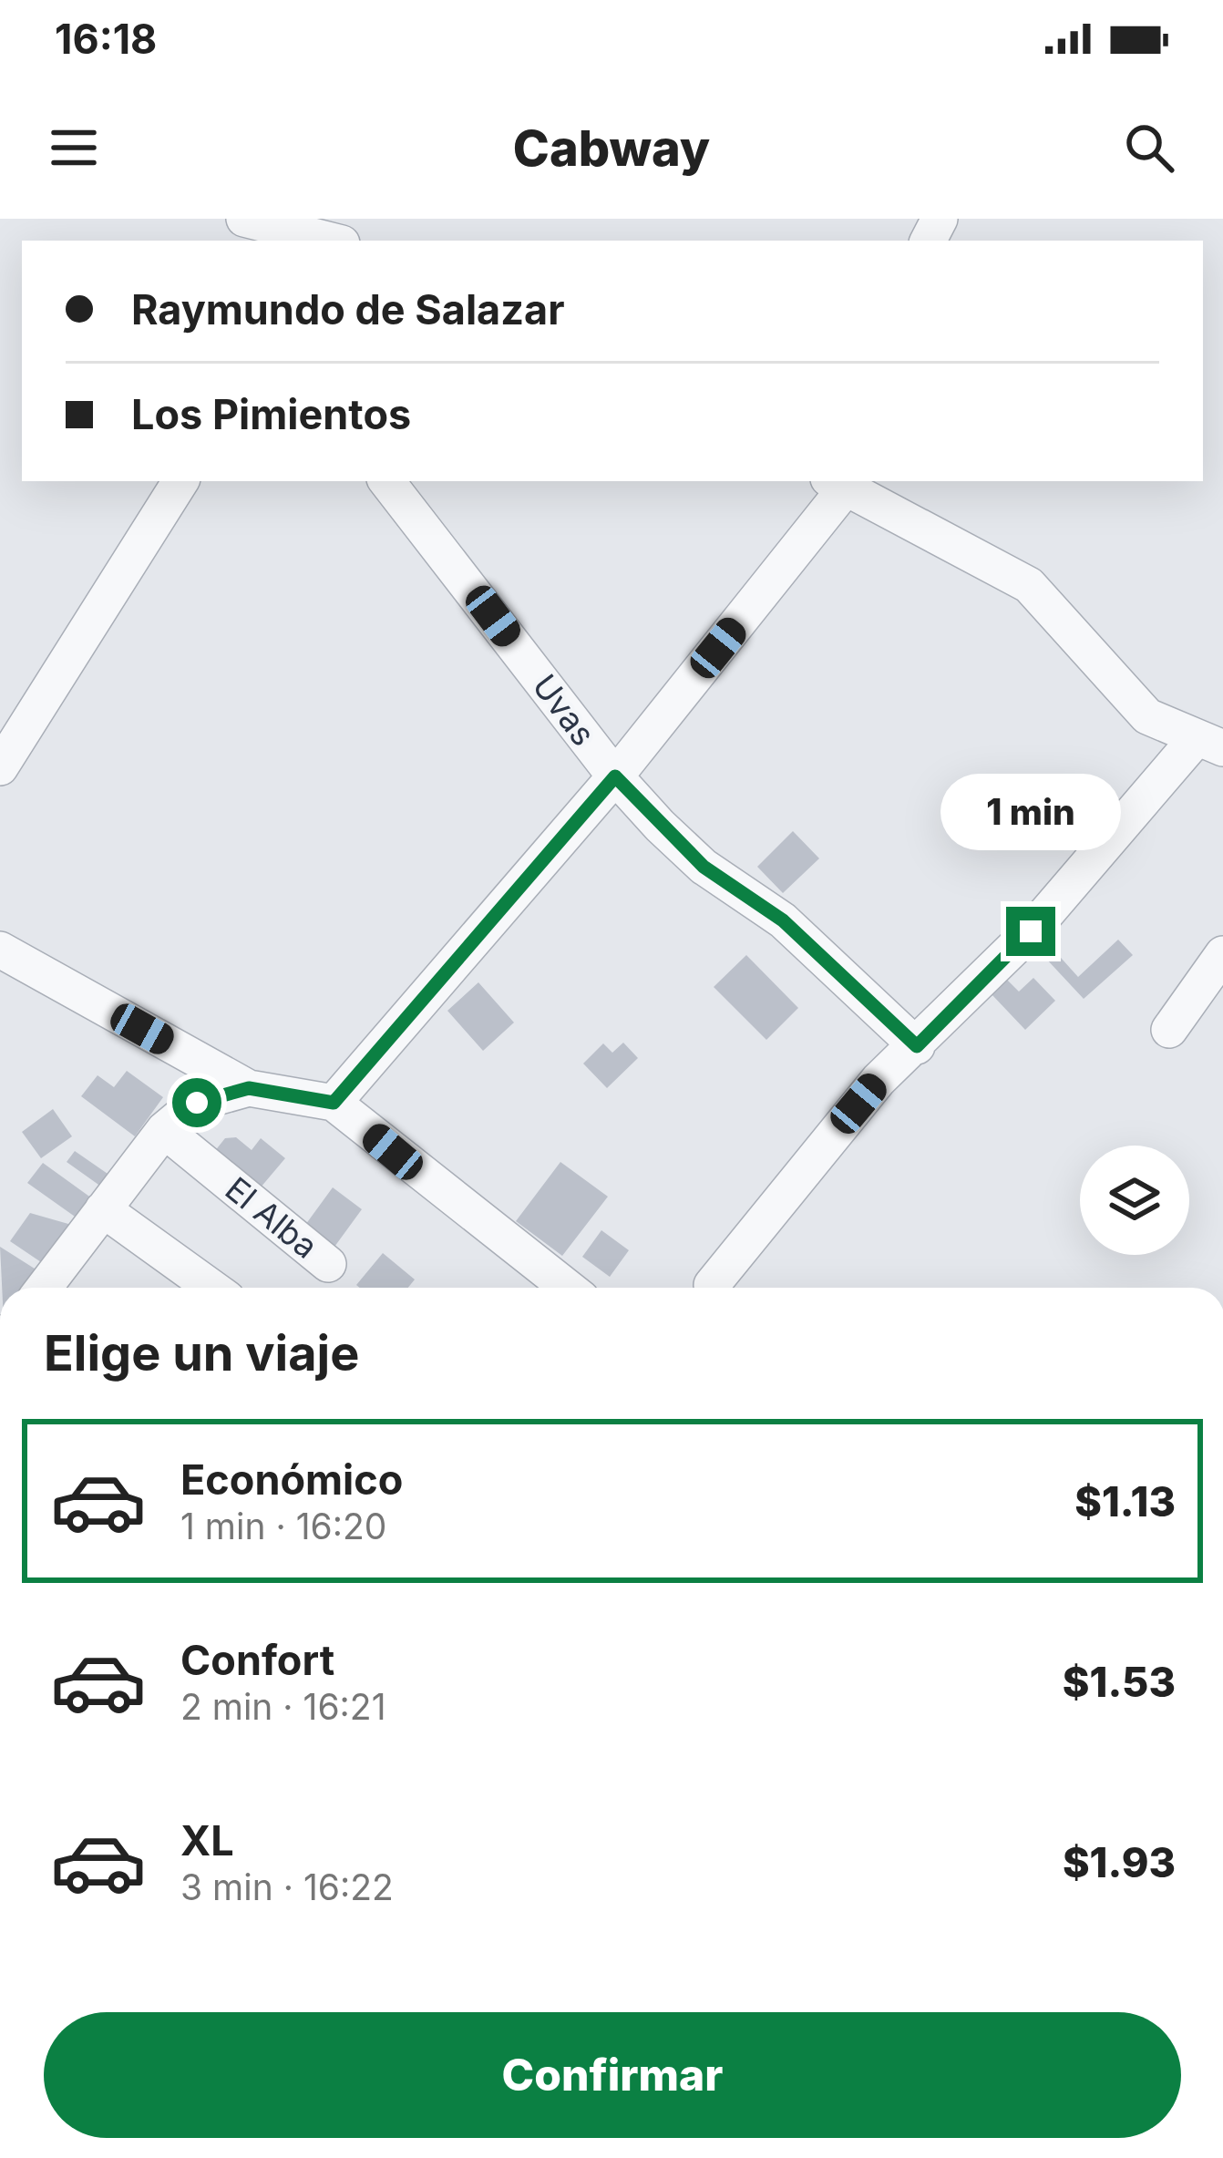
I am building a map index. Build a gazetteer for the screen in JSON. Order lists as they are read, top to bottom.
{
  "streets": {
    "street": ["Uvas", "El Alba"]
  },
  "page": {
    "status": "16:18",
    "header": "Cabway",
    "banner": ["Raymundo de Salazar", "Los Pimientos"],
    "bubble": "1 min",
    "heading": "Elige un viaje",
    "list": [
      {
        "name": "Económico",
        "note": "1 min · 16:20",
        "value": "$1.13"
      },
      {
        "name": "Confort",
        "note": "2 min · 16:21",
        "value": "$1.53"
      },
      {
        "name": "XL",
        "note": "3 min · 16:22",
        "value": "$1.93"
      }
    ],
    "buttons": "Confirmar"
  }
}
